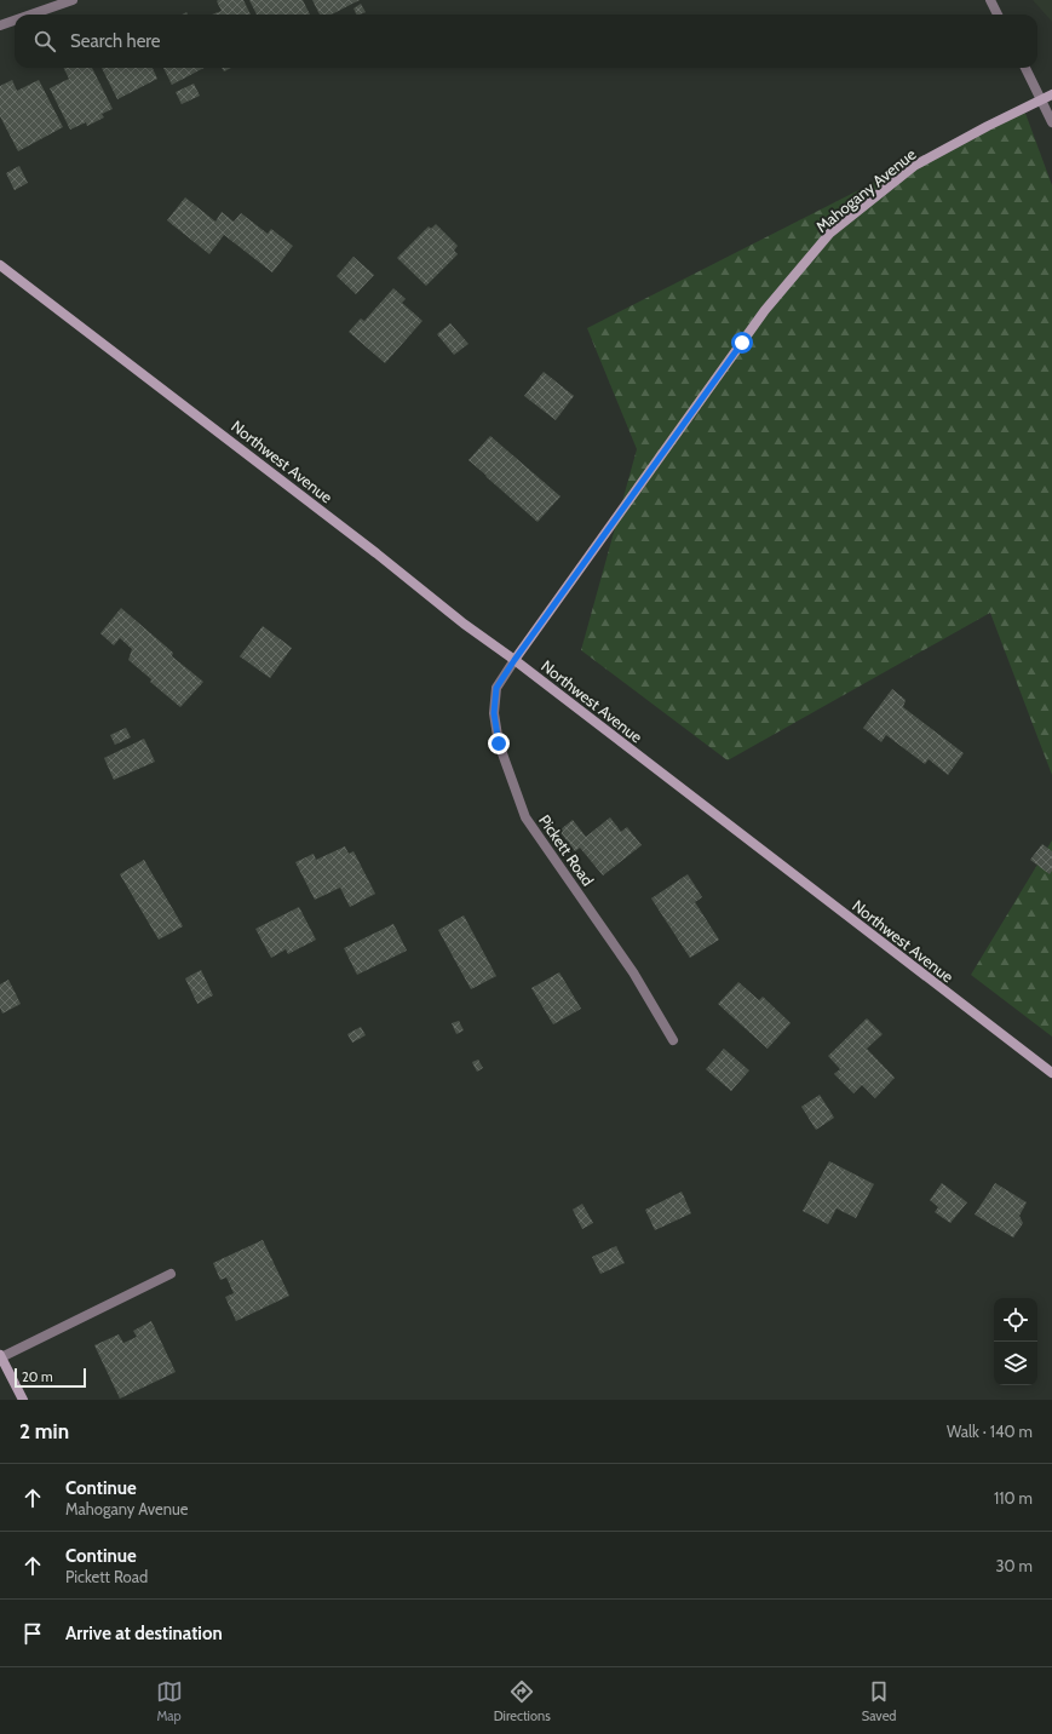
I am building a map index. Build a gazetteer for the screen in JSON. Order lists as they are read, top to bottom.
{
  "streets": {
    "main road": ["Mahogany Avenue", "Northwest Avenue"],
    "street": ["Pickett Road"]
  },
  "crossings": [
    ["Mahogany Avenue", "Northwest Avenue"],
    ["Mahogany Avenue", "Pickett Road"],
    ["Northwest Avenue", "Pickett Road"]
  ],
  "scale_bar": "20 m",
  "page": {
    "search": "Search here",
    "scale": "20 m",
    "heading": ["2 min", "Walk · 140 m"],
    "list": [
      ["Continue", "Mahogany Avenue", "110 m"],
      ["Continue", "Pickett Road", "30 m"],
      "Arrive at destination"
    ],
    "nav": ["Map", "Directions", "Saved"]
  }
}
